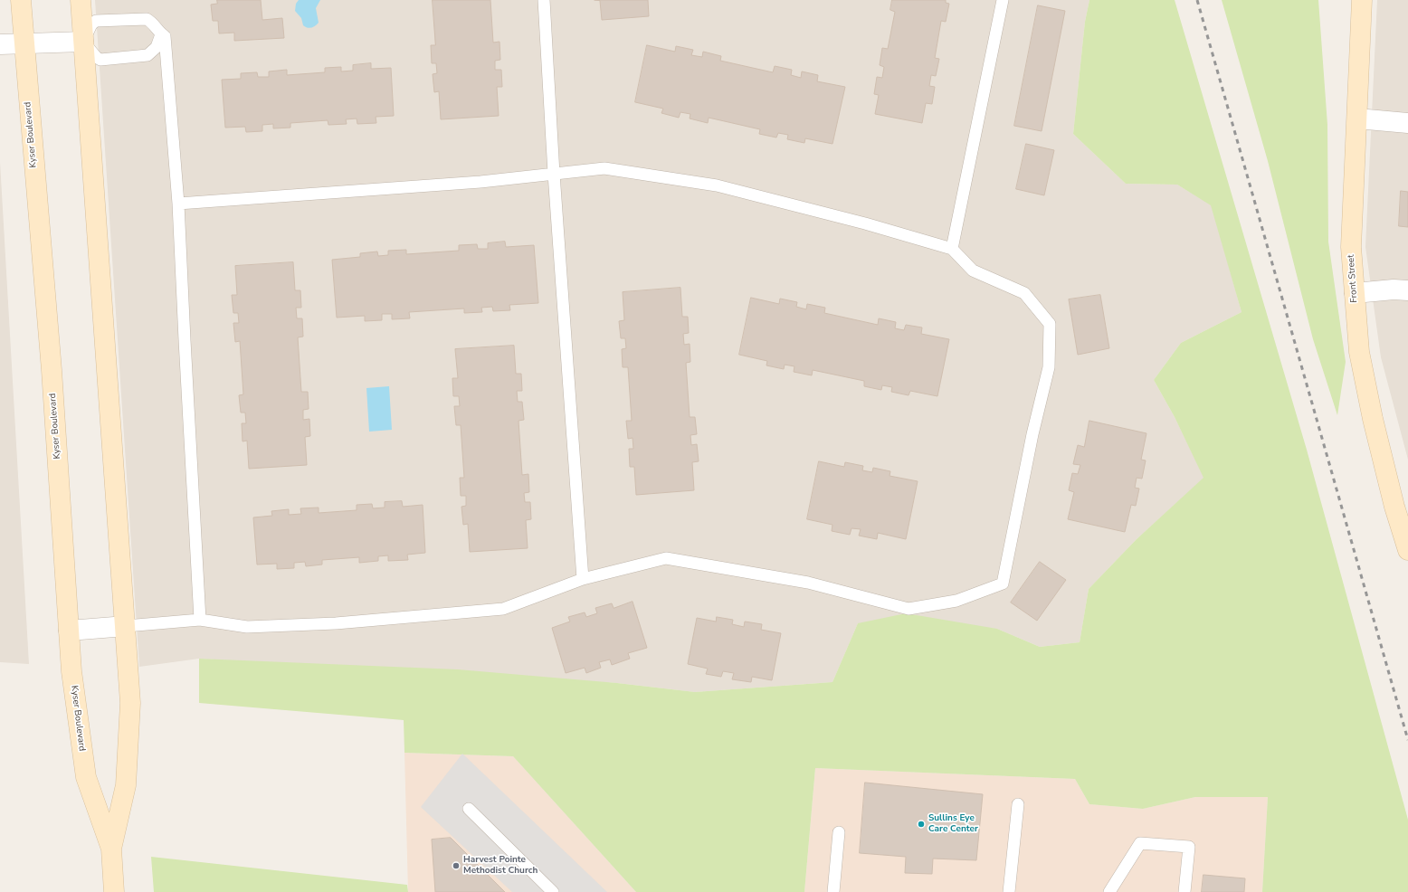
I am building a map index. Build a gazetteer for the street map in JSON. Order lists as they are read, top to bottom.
{
  "streets": {
    "street": ["Kyser Boulevard", "Front Street"]
  },
  "places": ["Sullins Eye Care Center", "Harvest Pointe Methodist Church"]
}
